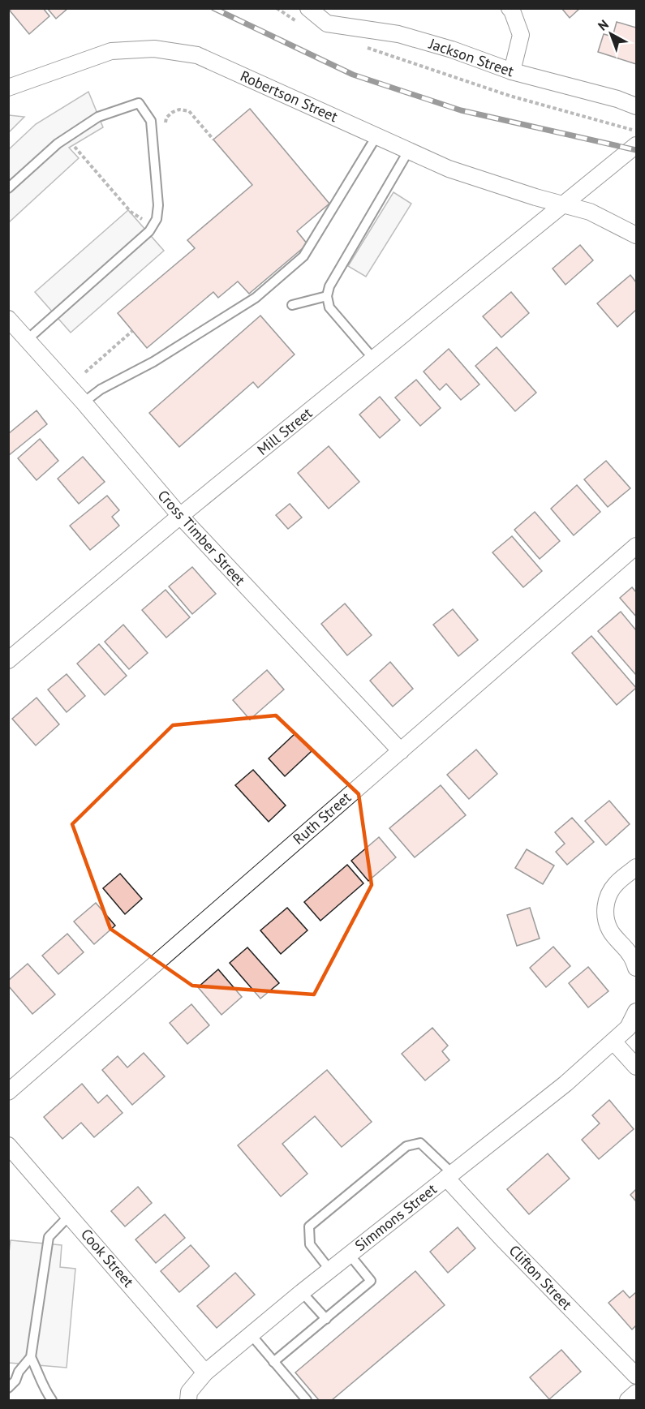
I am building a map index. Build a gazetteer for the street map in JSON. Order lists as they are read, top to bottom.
{
  "streets": {
    "street": [
      "Jackson Street",
      "Robertson Street",
      "Mill Street",
      "Cross Timber Street",
      "Ruth Street",
      "Simmons Street",
      "Cook Street",
      "Clifton Street"
    ]
  },
  "crossings": [
    ["Robertson Street", "Mill Street"],
    ["Mill Street", "Cross Timber Street"],
    ["Cross Timber Street", "Ruth Street"],
    ["Simmons Street", "Cook Street"],
    ["Simmons Street", "Clifton Street"]
  ],
  "north": "top left"
}
